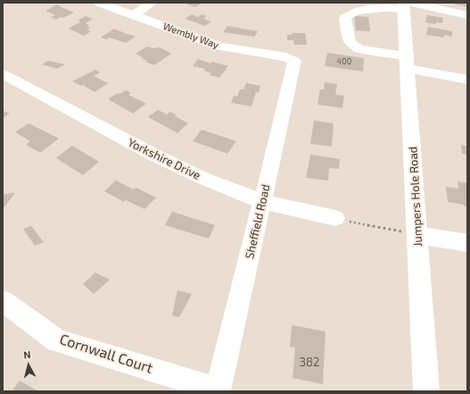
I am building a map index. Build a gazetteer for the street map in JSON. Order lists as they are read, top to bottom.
{
  "streets": {
    "main road": ["Jumpers Hole Road"],
    "street": [
      "Wembly Way",
      "Yorkshire Drive",
      "Sheffield Road",
      "Cornwall Court"
    ]
  },
  "crossings": [
    ["Wembly Way", "Sheffield Road"],
    ["Yorkshire Drive", "Sheffield Road"],
    ["Sheffield Road", "Cornwall Court"]
  ],
  "house_numbers": ["400", "382"],
  "north": "top"
}
